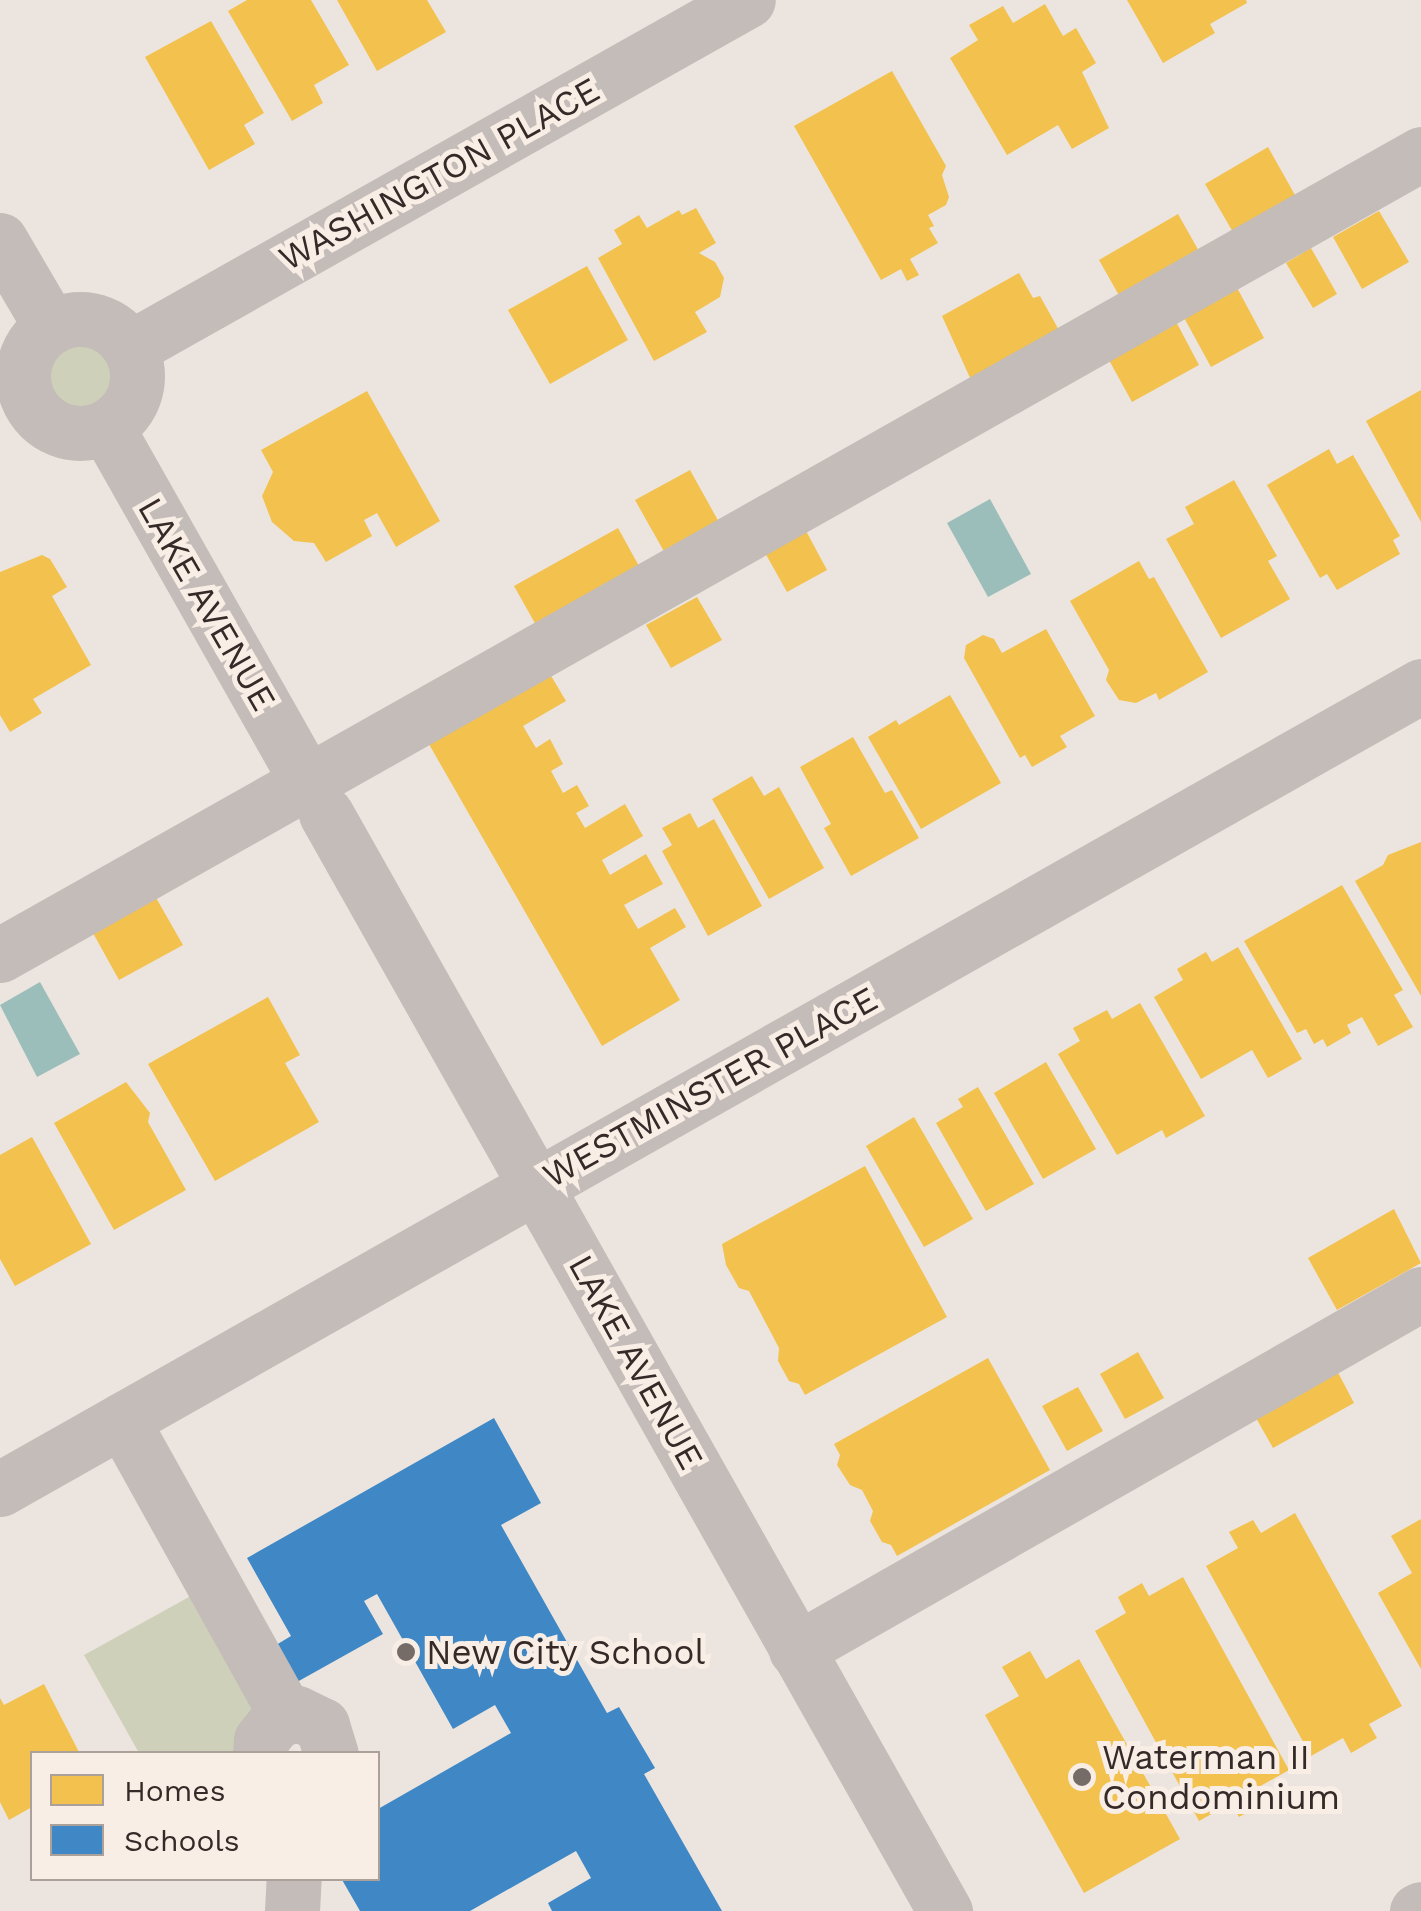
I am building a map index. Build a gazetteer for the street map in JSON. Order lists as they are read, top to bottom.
{
  "streets": {
    "street": ["WASHINGTON PLACE", "LAKE AVENUE", "WESTMINSTER PLACE"]
  },
  "crossings": [
    ["WASHINGTON PLACE", "LAKE AVENUE"],
    ["LAKE AVENUE", "WESTMINSTER PLACE"]
  ],
  "places": ["New City School", "Waterman II Condominium"],
  "legend": ["Homes", "Schools"]
}
